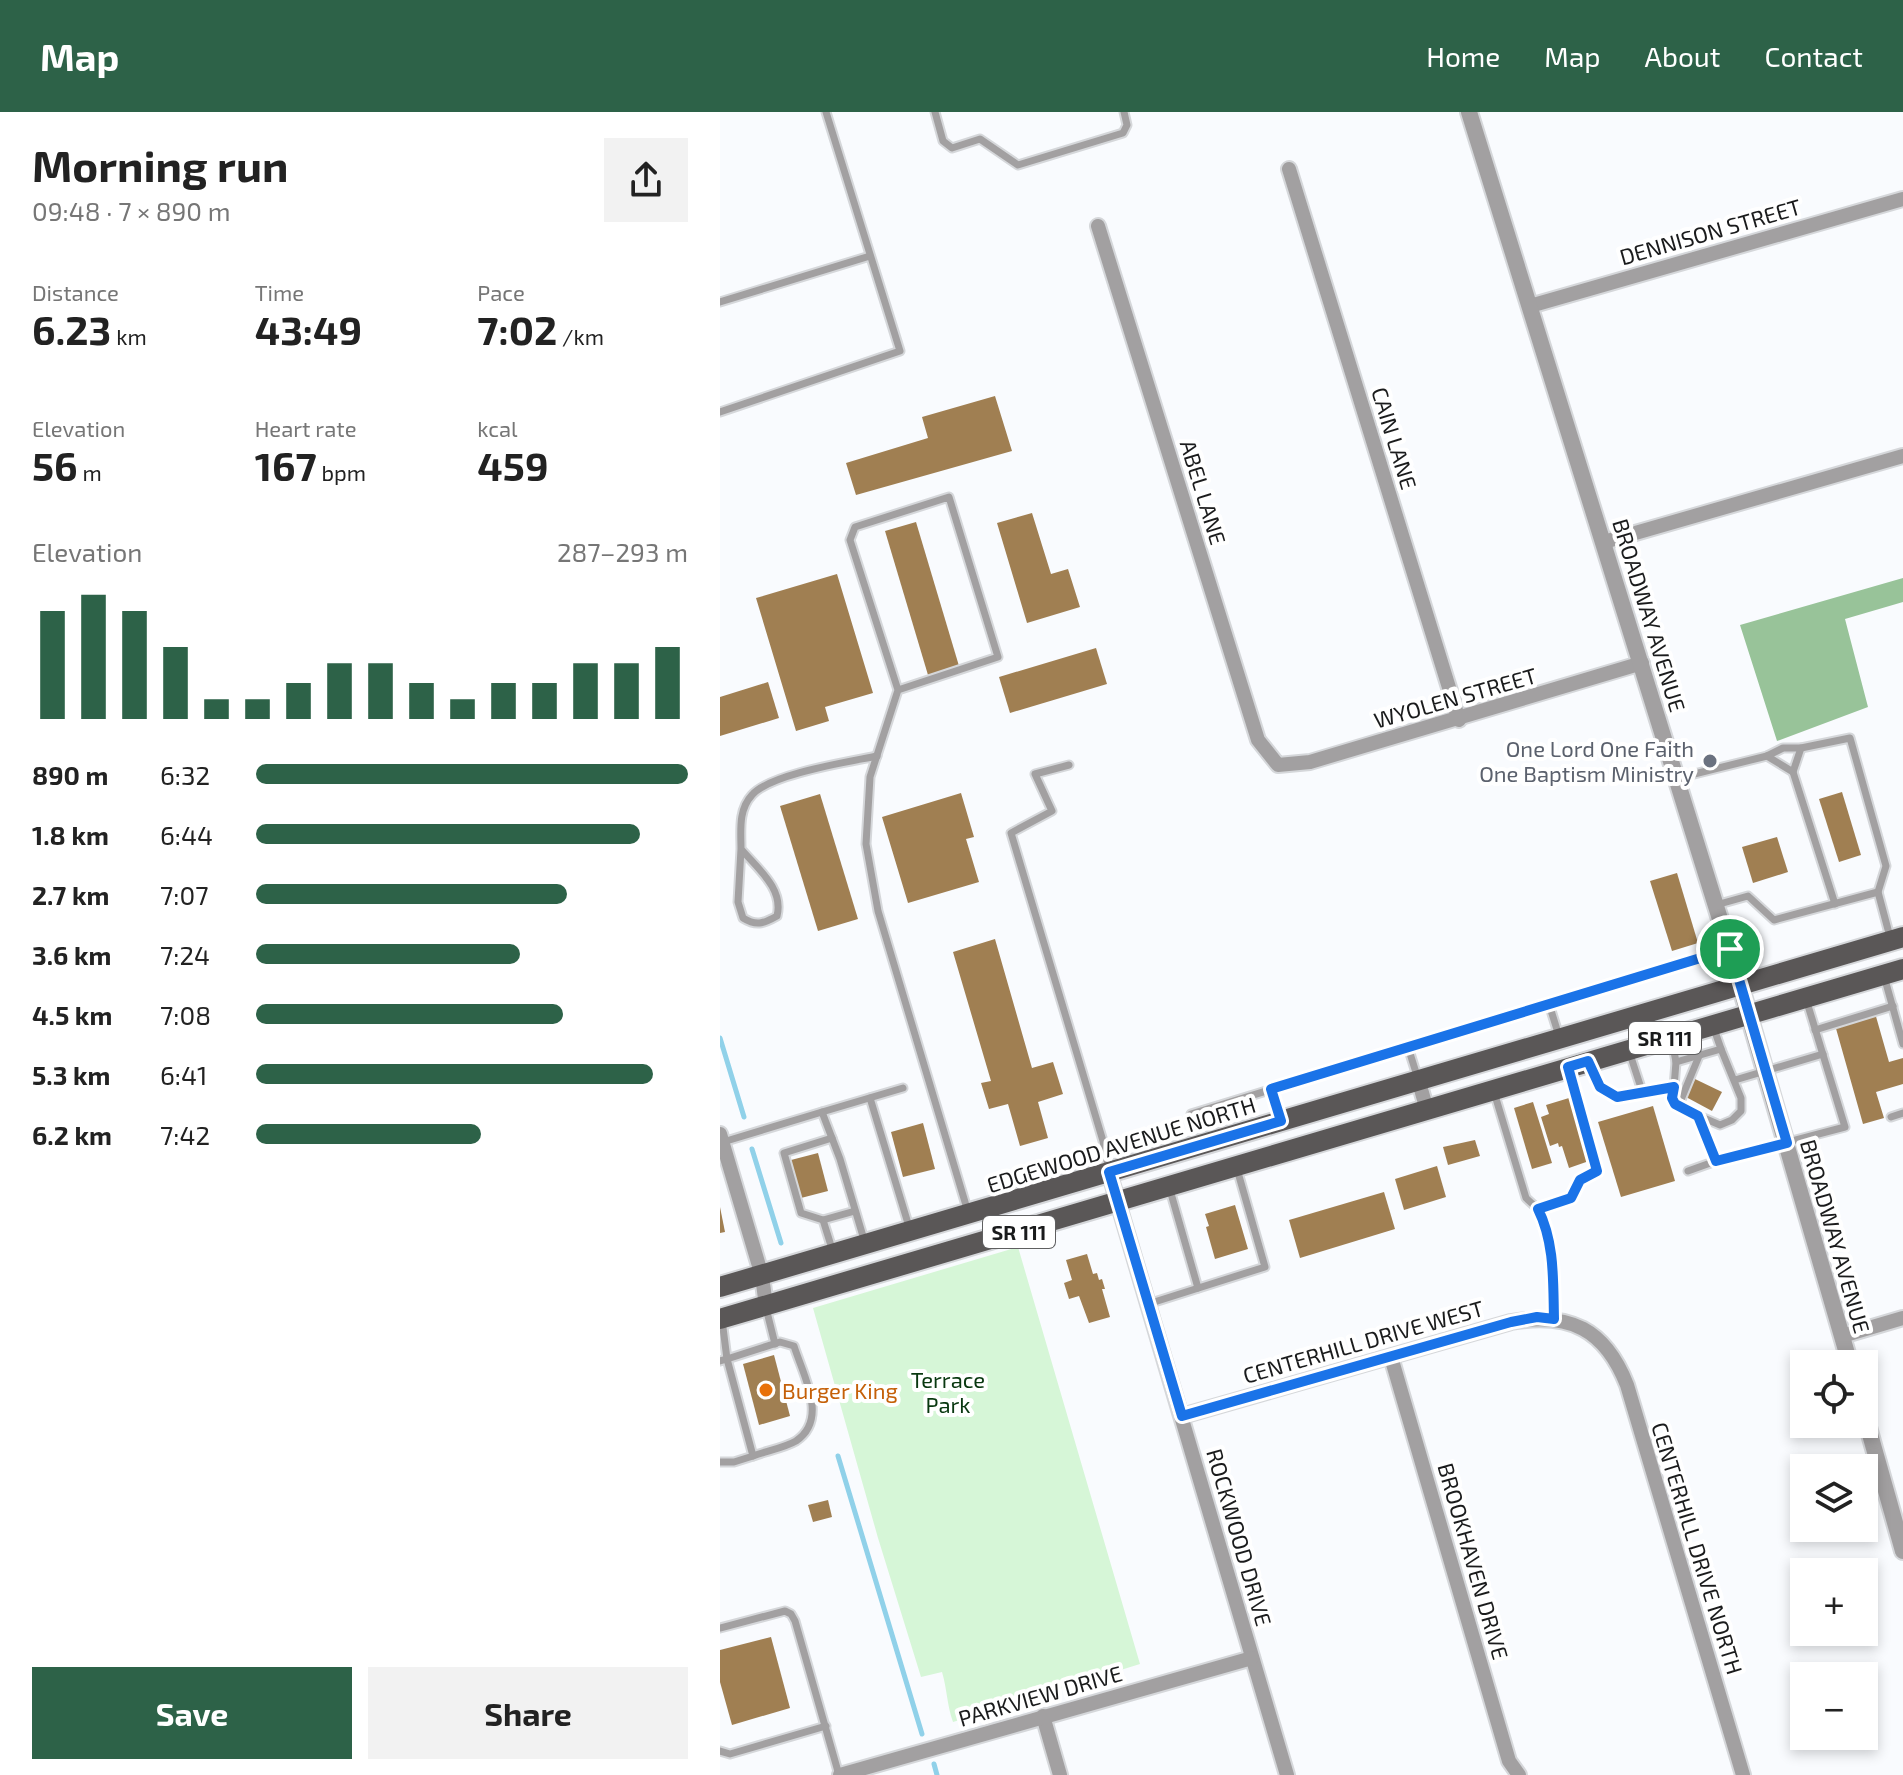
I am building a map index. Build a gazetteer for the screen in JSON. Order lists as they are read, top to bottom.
{
  "streets": {
    "main road": ["SR 111", "EDGEWOOD AVENUE NORTH"],
    "street": [
      "DENNISON STREET",
      "CAIN LANE",
      "ABEL LANE",
      "BROADWAY AVENUE",
      "WYOLEN STREET",
      "CENTERHILL DRIVE WEST",
      "ROCKWOOD DRIVE",
      "CENTERHILL DRIVE NORTH",
      "BROOKHAVEN DRIVE",
      "PARKVIEW DRIVE"
    ]
  },
  "crossings": [
    ["DENNISON STREET", "BROADWAY AVENUE"],
    ["CAIN LANE", "WYOLEN STREET"],
    ["ABEL LANE", "WYOLEN STREET"],
    ["BROADWAY AVENUE", "WYOLEN STREET"],
    ["BROADWAY AVENUE", "SR 111"],
    ["BROADWAY AVENUE", "EDGEWOOD AVENUE NORTH"],
    ["SR 111", "ROCKWOOD DRIVE"],
    ["EDGEWOOD AVENUE NORTH", "ROCKWOOD DRIVE"],
    ["CENTERHILL DRIVE WEST", "ROCKWOOD DRIVE"],
    ["CENTERHILL DRIVE WEST", "CENTERHILL DRIVE NORTH"],
    ["CENTERHILL DRIVE WEST", "BROOKHAVEN DRIVE"],
    ["ROCKWOOD DRIVE", "PARKVIEW DRIVE"]
  ],
  "parks": ["Terrace Park"],
  "places": ["One Lord One Faith One Baptism Ministry", "Burger King"],
  "page": {
    "header": "Map",
    "nav": [
      "Home",
      "Map",
      "About",
      "Contact"
    ],
    "heading": ["Morning run", "09:48 · 7 × 890 m"],
    "stats": [
      ["Distance", "6.23 km"],
      ["Time", "43:49"],
      ["Pace", "7:02 /km"],
      ["Elevation", "56 m"],
      ["Heart rate", "167 bpm"],
      ["kcal", "459"]
    ],
    "chart": ["Elevation", "287–293 m"],
    "list": [
      {
        "name": "890 m",
        "note": "6:32"
      },
      {
        "name": "1.8 km",
        "note": "6:44"
      },
      {
        "name": "2.7 km",
        "note": "7:07"
      },
      {
        "name": "3.6 km",
        "note": "7:24"
      },
      {
        "name": "4.5 km",
        "note": "7:08"
      },
      {
        "name": "5.3 km",
        "note": "6:41"
      },
      {
        "name": "6.2 km",
        "note": "7:42"
      }
    ],
    "map_buttons": ["+", "−"],
    "buttons": ["Save", "Share"]
  }
}
